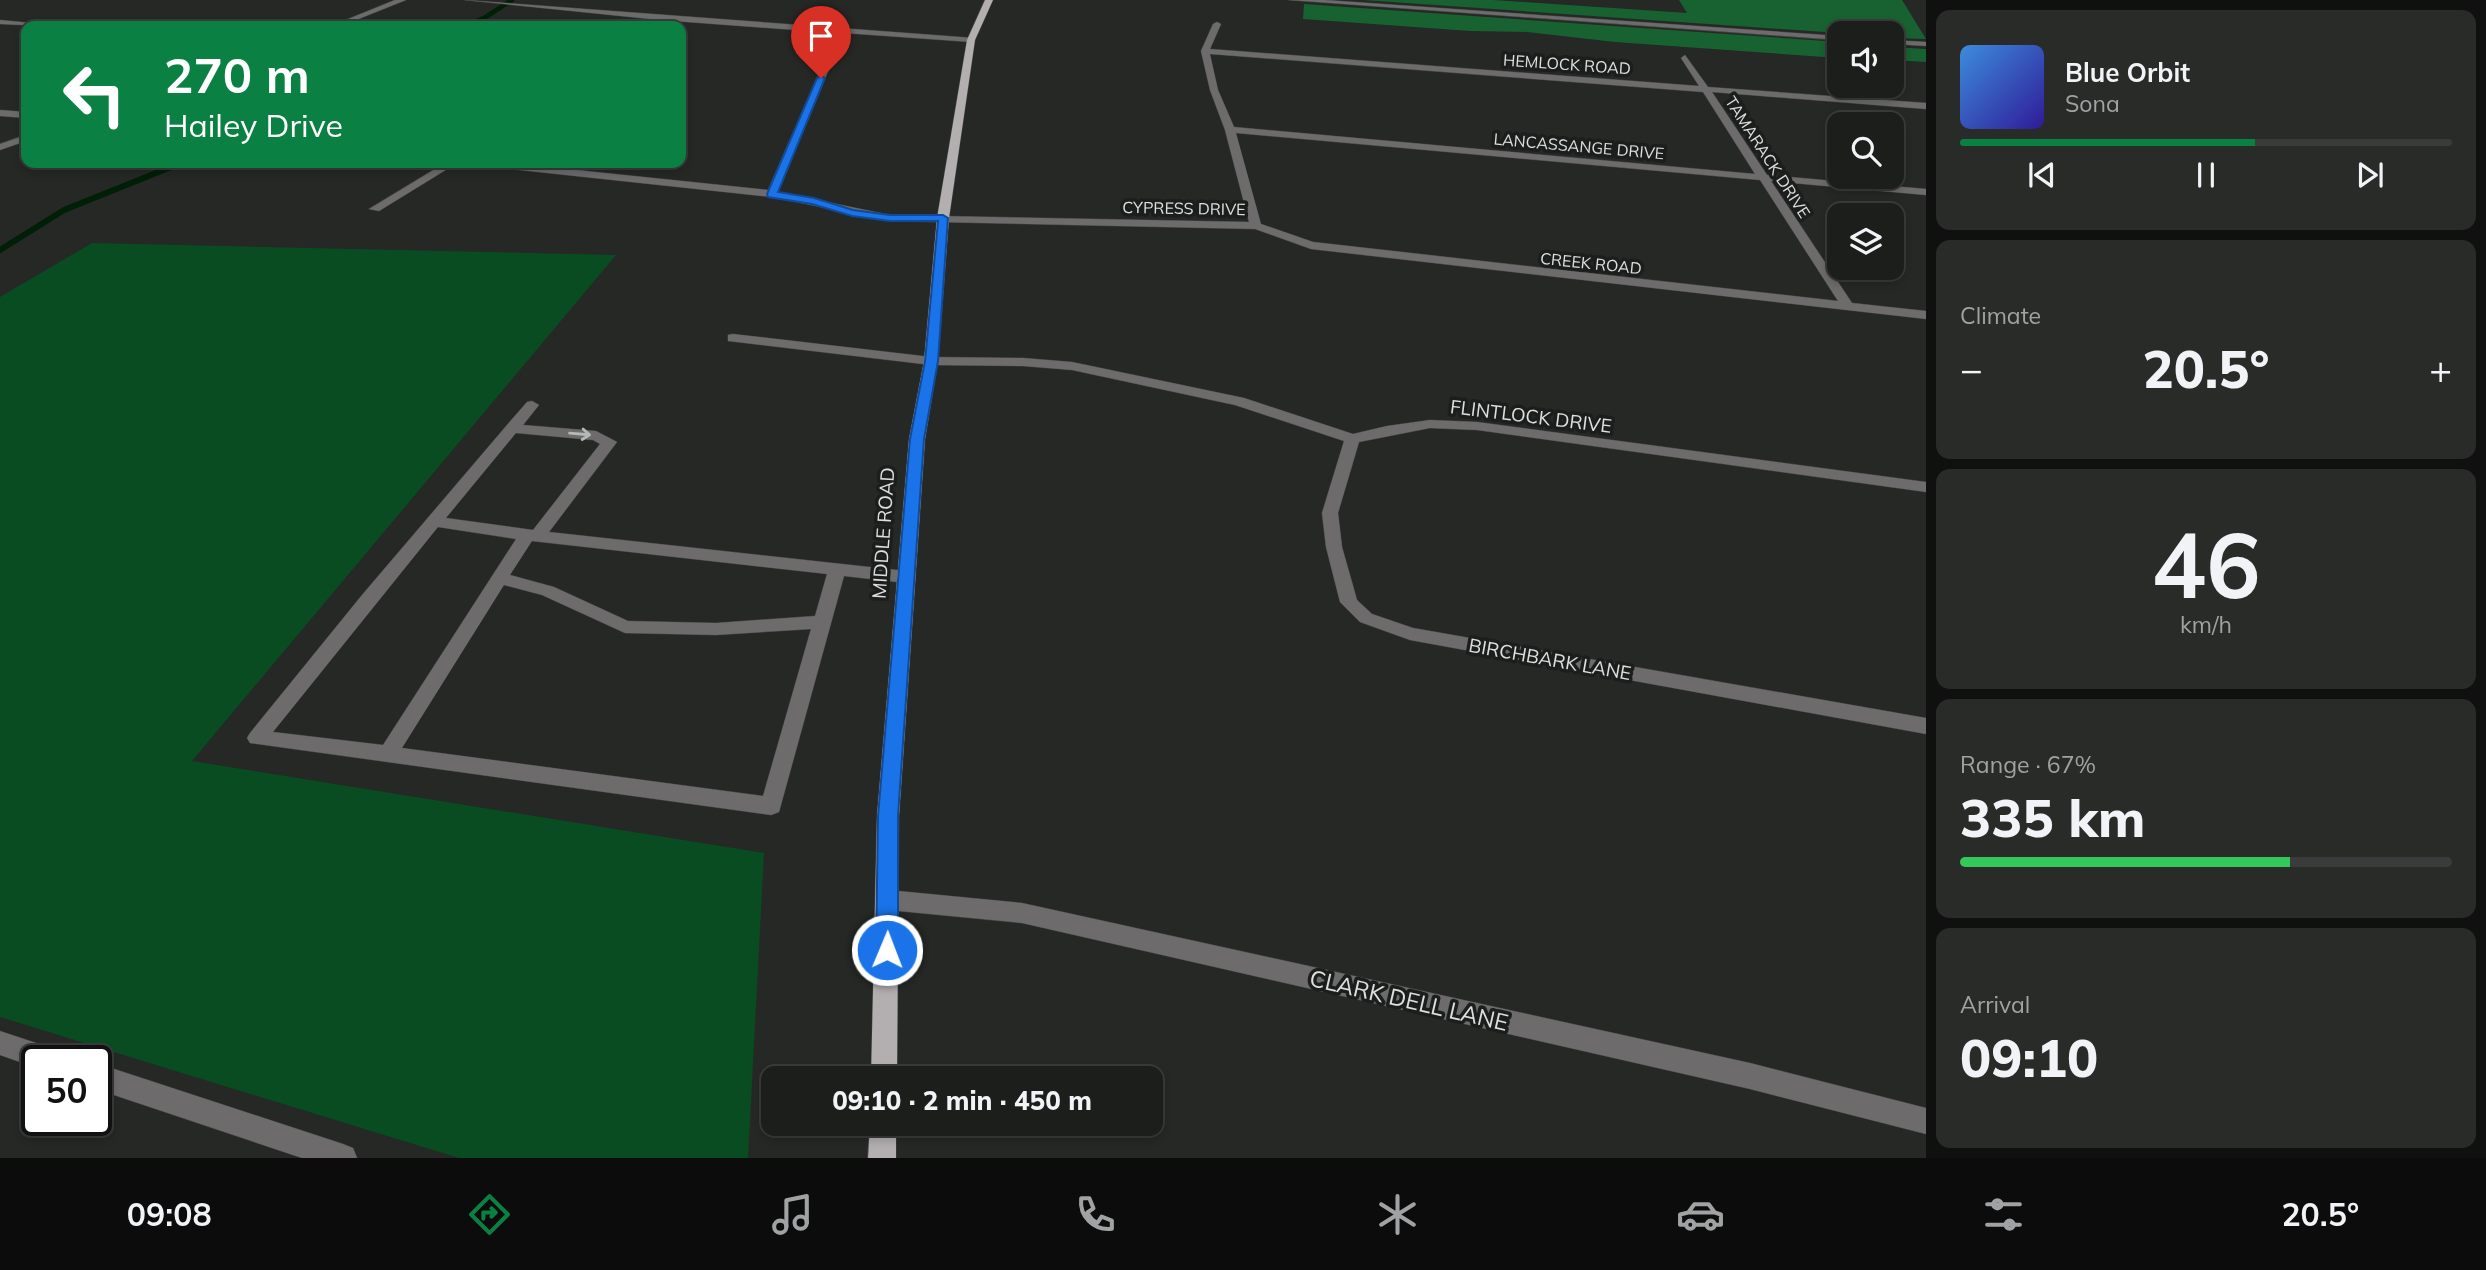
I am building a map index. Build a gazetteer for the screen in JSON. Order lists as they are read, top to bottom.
{
  "streets": {
    "main road": ["MIDDLE ROAD"],
    "street": [
      "HEMLOCK ROAD",
      "LANCASSANGE DRIVE",
      "TAMARACK DRIVE",
      "CYPRESS DRIVE",
      "CREEK ROAD",
      "FLINTLOCK DRIVE",
      "BIRCHBARK LANE",
      "CLARK DELL LANE"
    ]
  },
  "crossings": [
    ["HEMLOCK ROAD", "TAMARACK DRIVE"],
    ["HEMLOCK ROAD", "CYPRESS DRIVE"],
    ["LANCASSANGE DRIVE", "TAMARACK DRIVE"],
    ["LANCASSANGE DRIVE", "CYPRESS DRIVE"],
    ["TAMARACK DRIVE", "CREEK ROAD"],
    ["CYPRESS DRIVE", "CREEK ROAD"],
    ["CYPRESS DRIVE", "MIDDLE ROAD"],
    ["FLINTLOCK DRIVE", "BIRCHBARK LANE"],
    ["MIDDLE ROAD", "CLARK DELL LANE"]
  ],
  "page": {
    "turn": ["270 m", "Hailey Drive"],
    "song": ["Blue Orbit", "Sona"],
    "tile": [
      "Climate",
      ["46", "km/h"],
      ["Range · 67%", "335 km"],
      ["Arrival", "09:10"]
    ],
    "heat": ["−", "20.5°", "+"],
    "limit": "50",
    "trip": "09:10 · 2 min · 450 m",
    "tabs": ["09:08", "20.5°"]
  }
}
